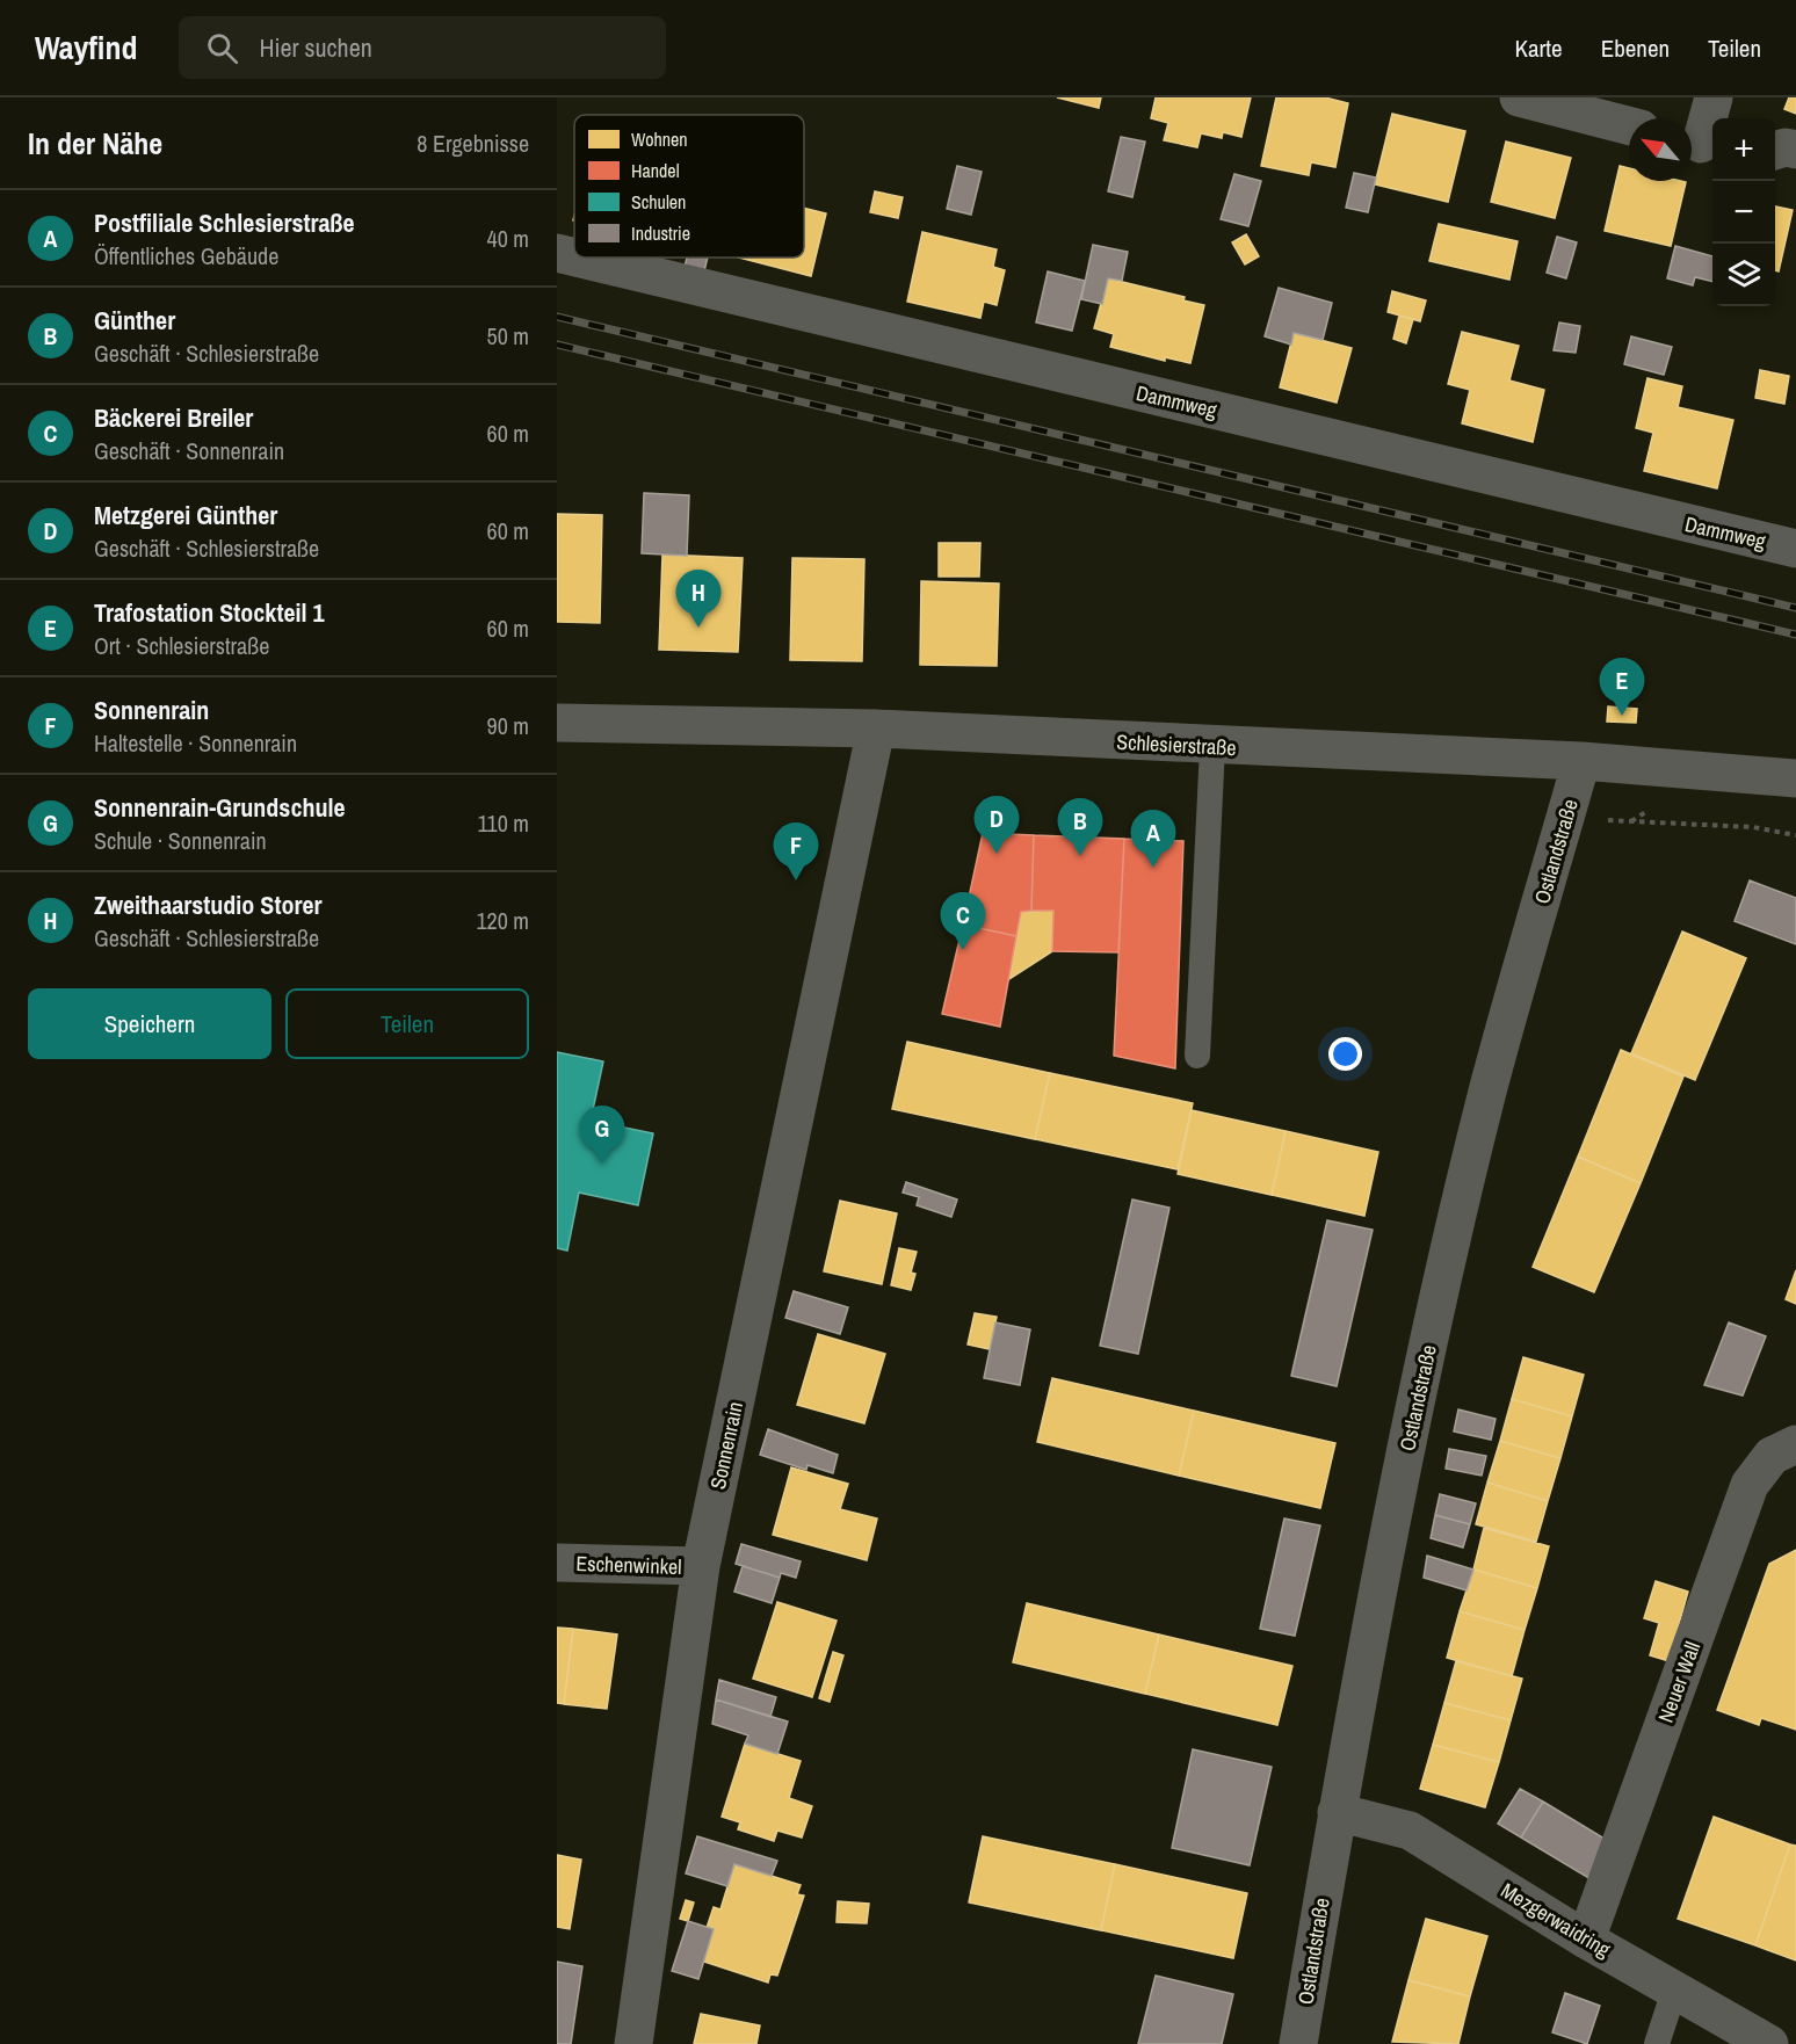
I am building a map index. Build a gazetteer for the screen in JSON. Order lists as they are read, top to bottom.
{
  "streets": {
    "street": [
      "Dammweg",
      "Schlesierstraße",
      "Ostlandstraße",
      "Sonnenrain",
      "Eschenwinkel",
      "Neuer Wall",
      "Mezgerwaidring"
    ]
  },
  "crossings": [
    ["Schlesierstraße", "Ostlandstraße"],
    ["Schlesierstraße", "Sonnenrain"],
    ["Ostlandstraße", "Mezgerwaidring"],
    ["Sonnenrain", "Eschenwinkel"],
    ["Neuer Wall", "Mezgerwaidring"]
  ],
  "legend": [
    "Wohnen",
    "Handel",
    "Schulen",
    "Industrie"
  ],
  "north": "top left",
  "page": {
    "header": "Wayfind",
    "search": "Hier suchen",
    "nav": ["Karte", "Ebenen", "Teilen"],
    "heading": ["In der Nähe", "8 Ergebnisse"],
    "map_buttons": ["+", "−"],
    "list": [
      {
        "mark": "A",
        "name": "Postfiliale Schlesierstraße",
        "note": "Öffentliches Gebäude",
        "value": "40 m"
      },
      {
        "mark": "B",
        "name": "Günther",
        "note": "Geschäft · Schlesierstraße",
        "value": "50 m"
      },
      {
        "mark": "C",
        "name": "Bäckerei Breiler",
        "note": "Geschäft · Sonnenrain",
        "value": "60 m"
      },
      {
        "mark": "D",
        "name": "Metzgerei Günther",
        "note": "Geschäft · Schlesierstraße",
        "value": "60 m"
      },
      {
        "mark": "E",
        "name": "Trafostation Stockteil 1",
        "note": "Ort · Schlesierstraße",
        "value": "60 m"
      },
      {
        "mark": "F",
        "name": "Sonnenrain",
        "note": "Haltestelle · Sonnenrain",
        "value": "90 m"
      },
      {
        "mark": "G",
        "name": "Sonnenrain-Grundschule",
        "note": "Schule · Sonnenrain",
        "value": "110 m"
      },
      {
        "mark": "H",
        "name": "Zweithaarstudio Storer",
        "note": "Geschäft · Schlesierstraße",
        "value": "120 m"
      }
    ],
    "pins": [
      "H",
      "E",
      "D",
      "B",
      "A",
      "F",
      "C",
      "G"
    ],
    "buttons": ["Speichern", "Teilen"]
  }
}
